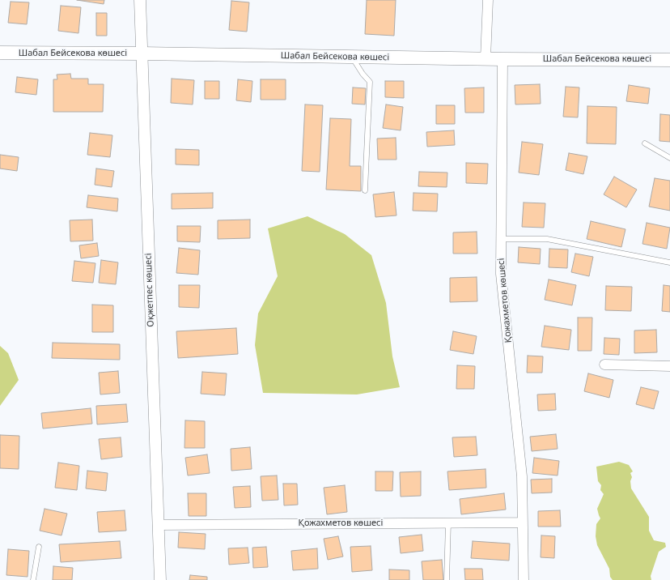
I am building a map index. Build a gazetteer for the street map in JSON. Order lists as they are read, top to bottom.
{
  "streets": {
    "main road": ["Шабал Бейсекова көшесі"],
    "street": ["Оқжетпес көшесі", "Қожахметов көшесі"]
  },
  "crossings": [
    ["Шабал Бейсекова көшесі", "Оқжетпес көшесі"],
    ["Шабал Бейсекова көшесі", "Қожахметов көшесі"],
    ["Оқжетпес көшесі", "Қожахметов көшесі"]
  ]
}
